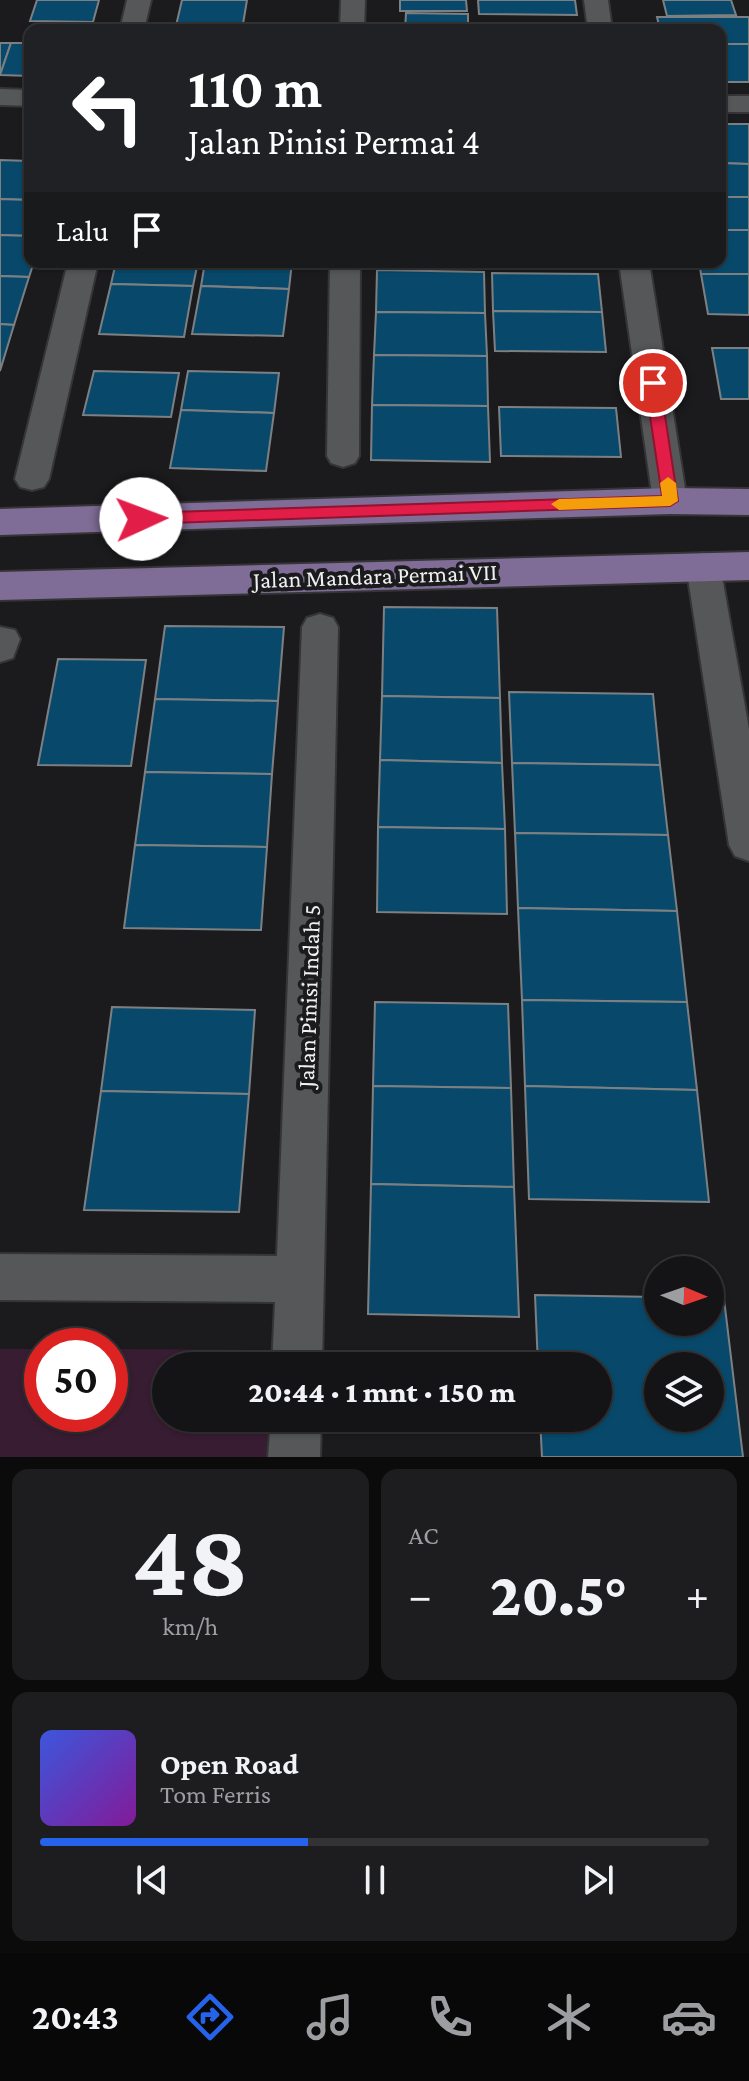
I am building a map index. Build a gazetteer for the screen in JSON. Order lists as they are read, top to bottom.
{
  "streets": {
    "main road": ["Jalan Mandara Permai VII"],
    "street": ["Jalan Pinisi Indah 5"]
  },
  "north": "right",
  "page": {
    "turn": ["110 m", "Jalan Pinisi Permai 4"],
    "then": "Lalu",
    "limit": "50",
    "trip": "20:44 · 1 mnt · 150 m",
    "tile": [
      ["48", "km/h"],
      "AC"
    ],
    "heat": ["−", "20.5°", "+"],
    "song": ["Open Road", "Tom Ferris"],
    "tabs": "20:43"
  }
}
